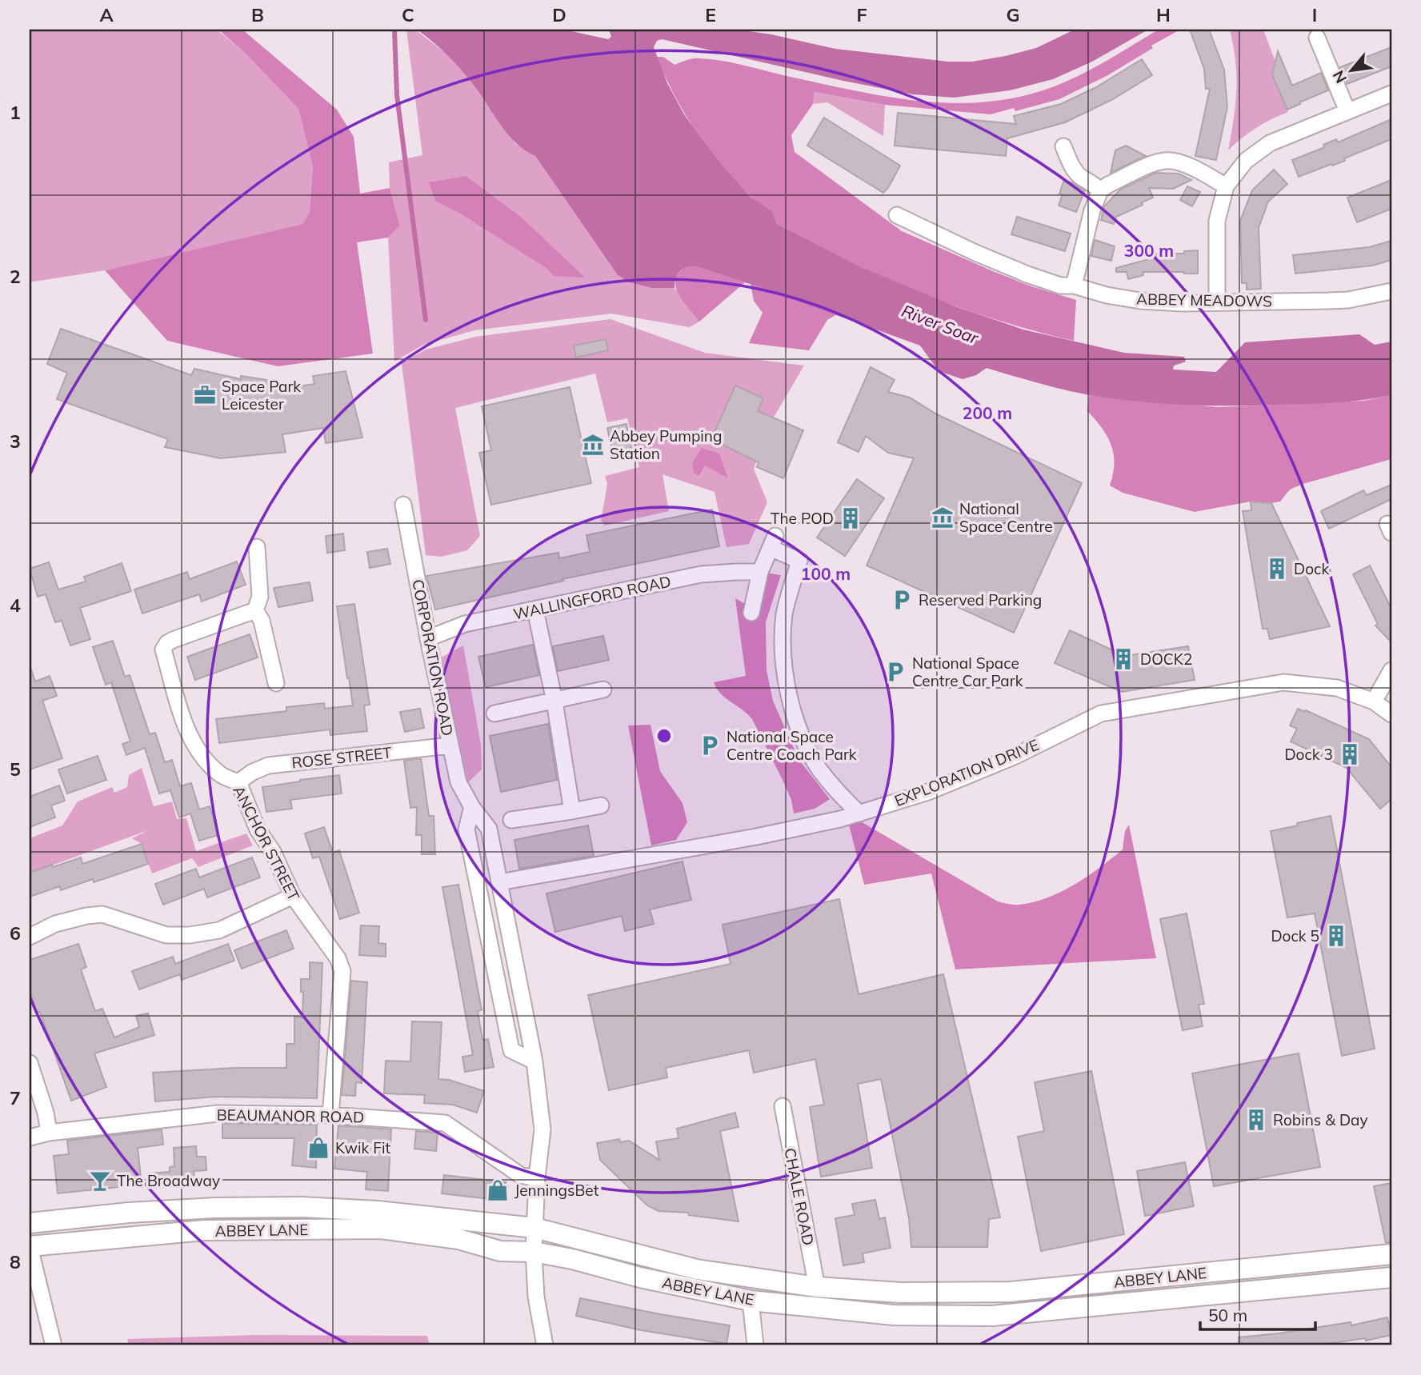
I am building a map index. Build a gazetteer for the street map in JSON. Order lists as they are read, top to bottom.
{
  "streets": {
    "main road": ["ABBEY LANE"],
    "street": [
      "ABBEY MEADOWS",
      "WALLINGFORD ROAD",
      "CORPORATION ROAD",
      "ROSE STREET",
      "EXPLORATION DRIVE",
      "ANCHOR STREET",
      "BEAUMANOR ROAD",
      "CHALE ROAD"
    ]
  },
  "crossings": [
    ["WALLINGFORD ROAD", "CORPORATION ROAD"],
    ["CORPORATION ROAD", "ROSE STREET"],
    ["CORPORATION ROAD", "EXPLORATION DRIVE"],
    ["CORPORATION ROAD", "BEAUMANOR ROAD"],
    ["CORPORATION ROAD", "ABBEY LANE"],
    ["ROSE STREET", "ANCHOR STREET"],
    ["ANCHOR STREET", "BEAUMANOR ROAD"],
    ["CHALE ROAD", "ABBEY LANE"]
  ],
  "water": ["River Soar"],
  "places": {
    "office": ["Space Park Leicester"],
    "museum": ["Abbey Pumping Station", "National Space Centre"],
    "building": [
      "The POD",
      "Dock",
      "DOCK2",
      "Dock 3",
      "Dock 5",
      "Robins & Day"
    ],
    "parking": ["Reserved Parking", "National Space Centre Car Park", "National Space Centre Coach Park"],
    "shop": ["Kwik Fit", "JenningsBet"],
    "bar": ["The Broadway"]
  },
  "scale_bar": "50 m",
  "north": "bottom left",
  "grid": {
    "columns": [
      "A",
      "B",
      "C",
      "D",
      "E",
      "F",
      "G",
      "H",
      "I"
    ],
    "rows": [
      "1",
      "2",
      "3",
      "4",
      "5",
      "6",
      "7",
      "8"
    ]
  },
  "rings": ["300 m", "200 m", "100 m"]
}
